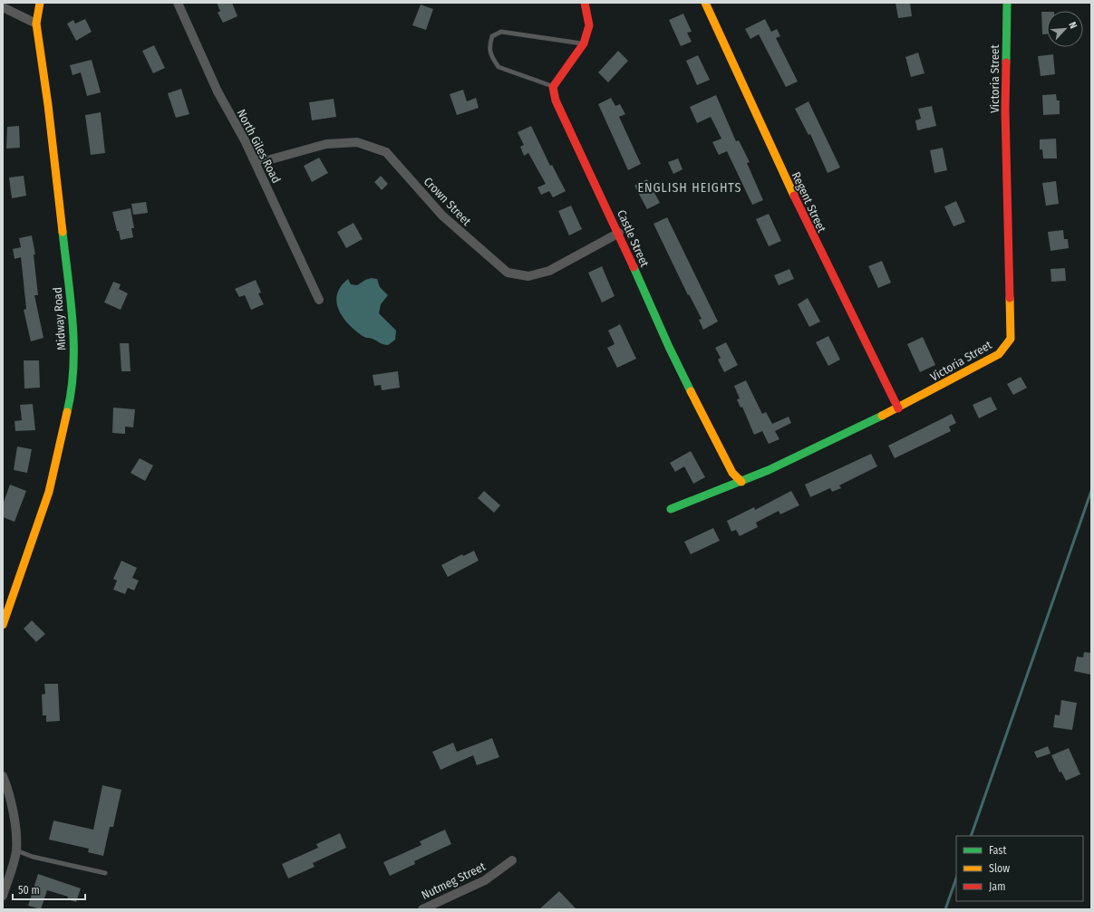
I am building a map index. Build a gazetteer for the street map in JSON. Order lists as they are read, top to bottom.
{
  "streets": {
    "street": [
      "Victoria Street",
      "North Giles Road",
      "Crown Street",
      "Regent Street",
      "Castle Street",
      "Midway Road",
      "Nutmeg Street"
    ]
  },
  "crossings": [
    ["Victoria Street", "Regent Street"],
    ["Victoria Street", "Castle Street"],
    ["North Giles Road", "Crown Street"],
    ["Crown Street", "Castle Street"]
  ],
  "districts": ["ENGLISH HEIGHTS"],
  "legend": ["Fast", "Slow", "Jam"],
  "scale_bar": "50 m",
  "north": "top right"
}
